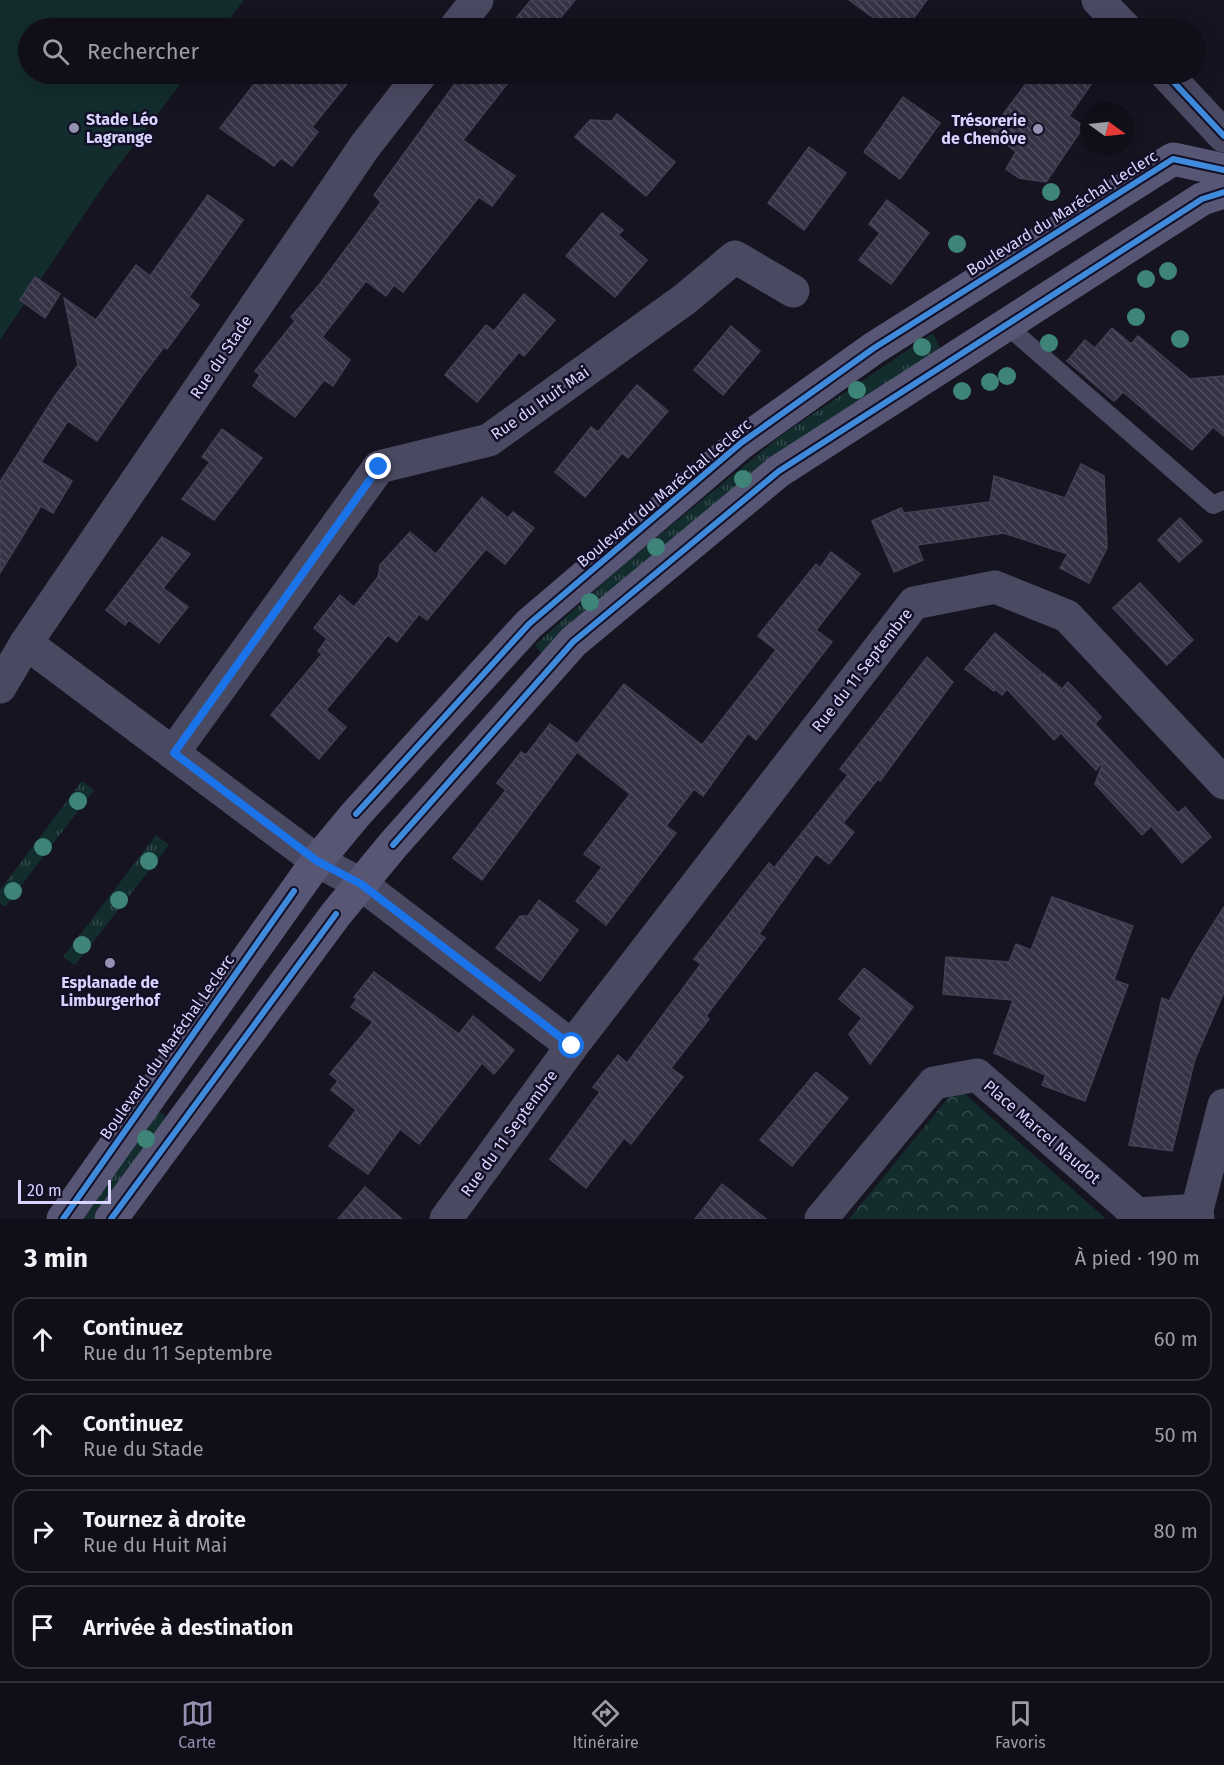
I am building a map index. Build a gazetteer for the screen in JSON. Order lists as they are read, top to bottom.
{
  "streets": {
    "main road": ["Boulevard du Maréchal Leclerc"],
    "street": [
      "Rue du Stade",
      "Rue du Huit Mai",
      "Rue du 11 Septembre",
      "Place Marcel Naudot"
    ]
  },
  "places": ["Stade Léo Lagrange", "Trésorerie de Chenôve", "Esplanade de Limburgerhof"],
  "scale_bar": "20 m",
  "north": "right",
  "page": {
    "search": "Rechercher",
    "scale": "20 m",
    "heading": ["3 min", "À pied · 190 m"],
    "list": [
      ["Continuez", "Rue du 11 Septembre", "60 m"],
      ["Continuez", "Rue du Stade", "50 m"],
      ["Tournez à droite", "Rue du Huit Mai", "80 m"],
      "Arrivée à destination"
    ],
    "nav": ["Carte", "Itinéraire", "Favoris"]
  }
}
